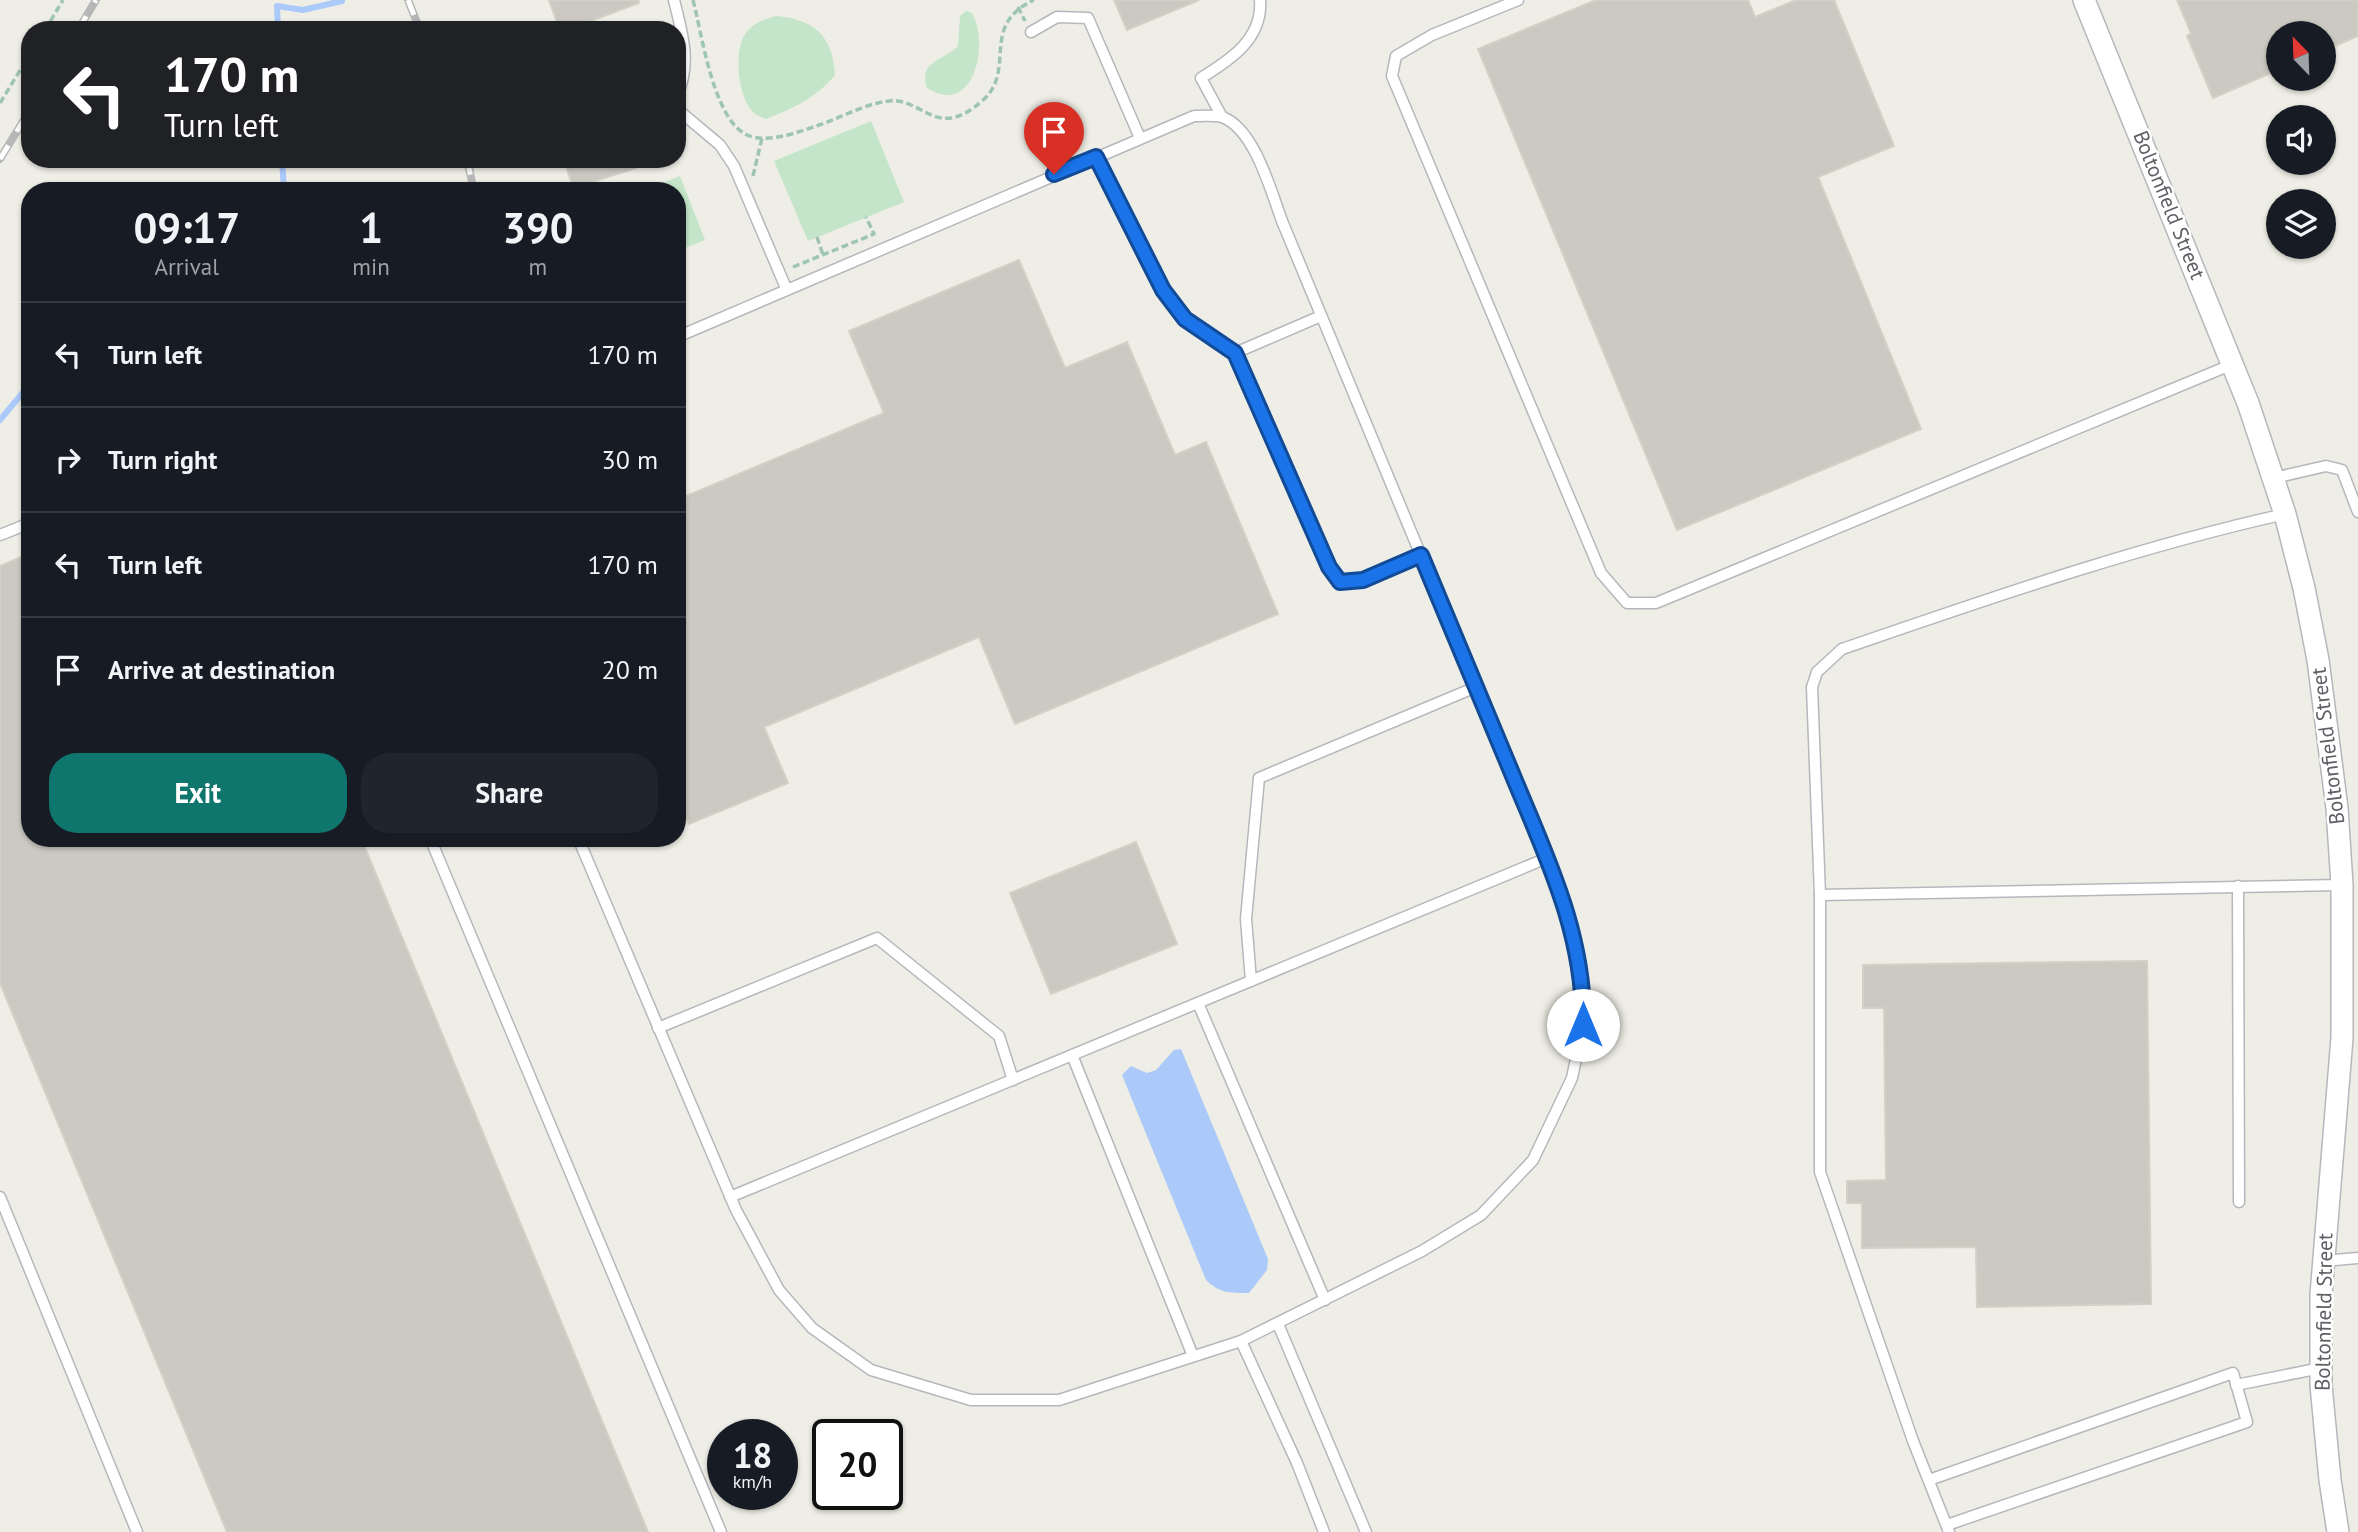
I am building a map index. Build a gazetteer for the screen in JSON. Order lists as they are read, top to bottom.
{
  "streets": {
    "street": ["Boltonfield Street"]
  },
  "north": "top left",
  "page": {
    "turn": ["170 m", "Turn left"],
    "eta": [
      "09:17",
      "Arrival",
      "1",
      "min",
      "390",
      "m"
    ],
    "list": [
      {
        "name": "Turn left",
        "value": "170 m"
      },
      {
        "name": "Turn right",
        "value": "30 m"
      },
      {
        "name": "Turn left",
        "value": "170 m"
      },
      {
        "name": "Arrive at destination",
        "value": "20 m"
      }
    ],
    "buttons": ["Exit", "Share"],
    "speed": "18 km/h",
    "limit": "20"
  }
}
